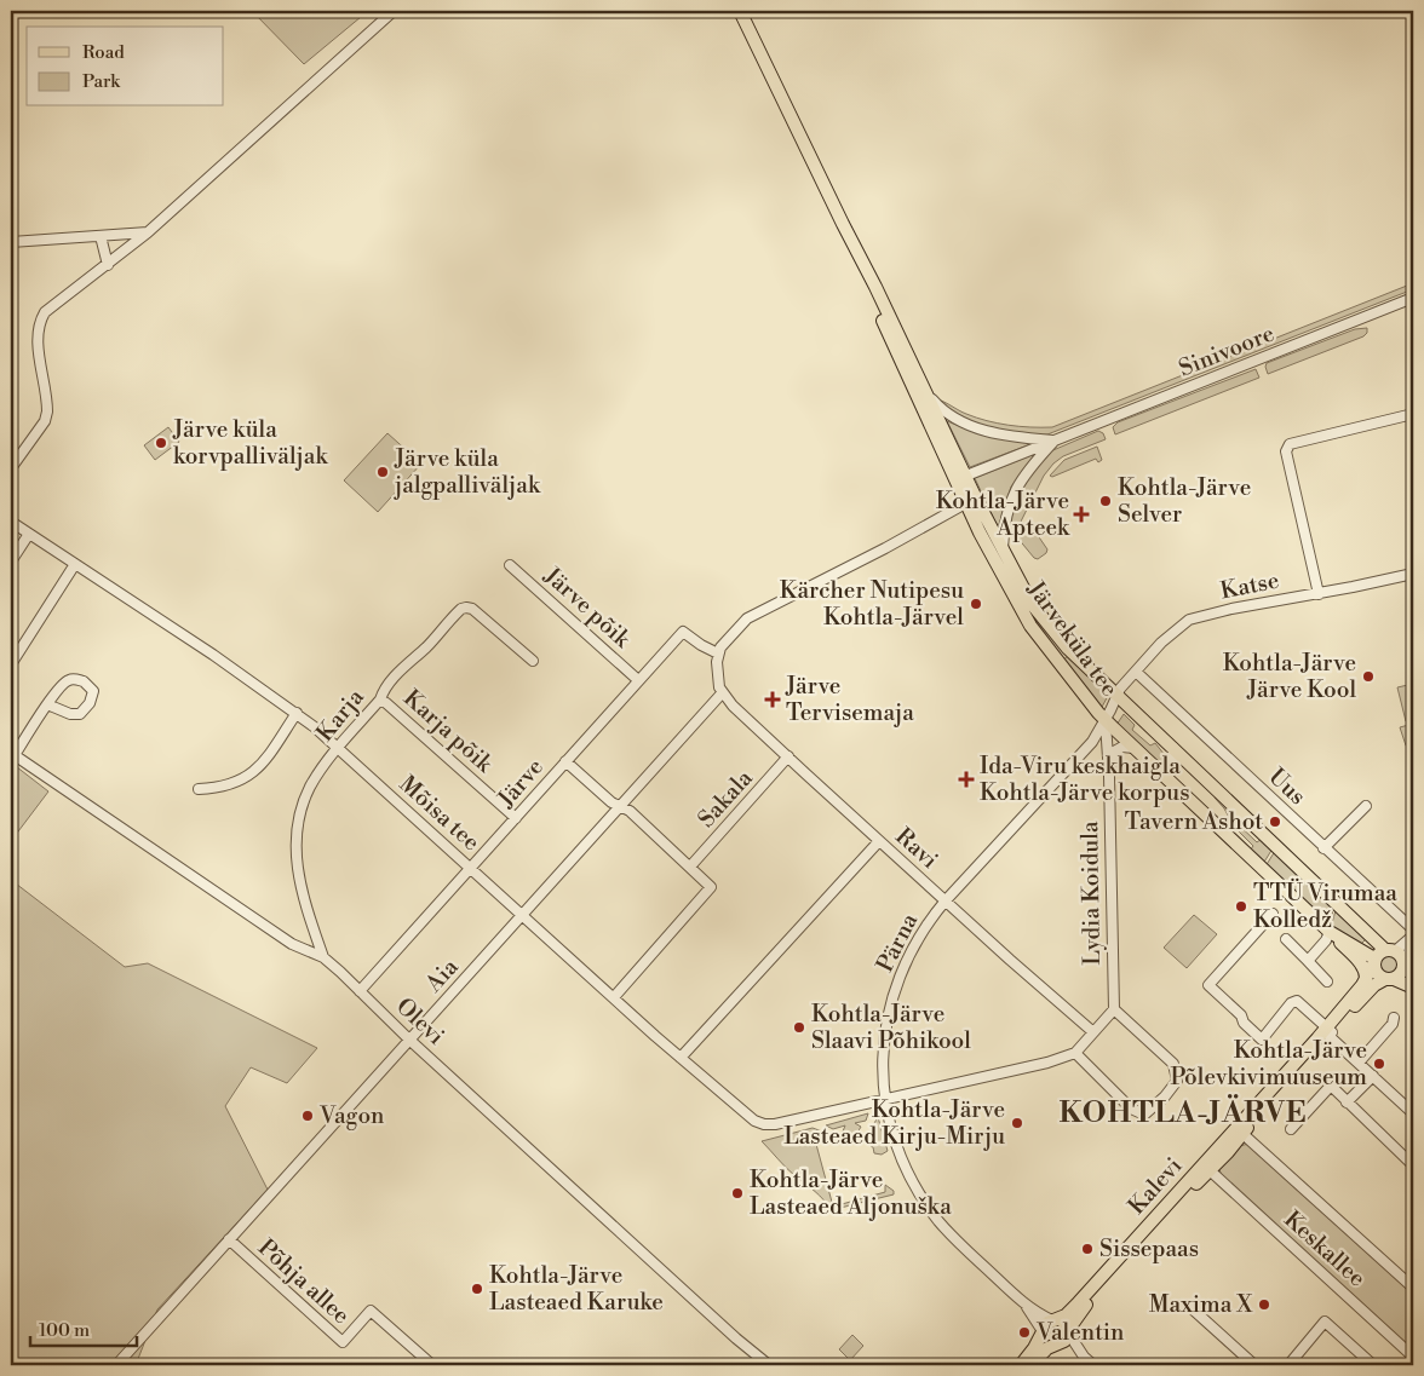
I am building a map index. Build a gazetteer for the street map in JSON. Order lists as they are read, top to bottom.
{
  "streets": {
    "main road": ["Järveküla tee", "Kalevi"],
    "street": [
      "Sinivoore",
      "Katse",
      "Järve põik",
      "Karja",
      "Karja põik",
      "Järve",
      "Uus",
      "Sakala",
      "Mõisa tee",
      "Ravi",
      "Lydia Koidula",
      "Pärna",
      "Aia",
      "Olevi",
      "Keskallee",
      "Põhja allee"
    ]
  },
  "crossings": [
    ["Sinivoore", "Järveküla tee"],
    ["Katse", "Järveküla tee"],
    ["Katse", "Uus"],
    ["Katse", "Pärna"],
    ["Järve põik", "Järve"],
    ["Järveküla tee", "Lydia Koidula"],
    ["Järveküla tee", "Pärna"],
    ["Järveküla tee", "Kalevi"],
    ["Karja", "Karja põik"],
    ["Karja", "Mõisa tee"],
    ["Karja", "Olevi"],
    ["Karja põik", "Järve"],
    ["Järve", "Mõisa tee"],
    ["Järve", "Olevi"],
    ["Sakala", "Ravi"],
    ["Mõisa tee", "Pärna"],
    ["Mõisa tee", "Aia"],
    ["Ravi", "Pärna"],
    ["Ravi", "Aia"],
    ["Lydia Koidula", "Pärna"],
    ["Pärna", "Kalevi"],
    ["Aia", "Olevi"],
    ["Aia", "Põhja allee"],
    ["Kalevi", "Keskallee"]
  ],
  "districts": ["KOHTLA-JÄRVE"],
  "places": {
    "other": [
      "Järve küla korvpalliväljak",
      "Järve küla jalgpalliväljak",
      "Kohtla-Järve Selver",
      "Kärcher Nutipesu Kohtla-Järvel",
      "Kohtla-Järve Järve Kool",
      "Tavern Ashot",
      "TTÜ Virumaa Kolledž",
      "Kohtla-Järve Slaavi Põhikool",
      "Kohtla-Järve Põlevkivimuuseum",
      "Vagon",
      "Kohtla-Järve Lasteaed Kirju-Mirju",
      "Kohtla-Järve Lasteaed Aljonuška",
      "Sissepaas",
      "Kohtla-Järve Lasteaed Karuke",
      "Maxima X",
      "Valentin"
    ],
    "health": ["Kohtla-Järve Apteek", "Järve Tervisemaja", "Ida-Viru keskhaigla Kohtla-Järve korpus"]
  },
  "legend": ["Road", "Park"],
  "scale_bar": "100 m"
}
